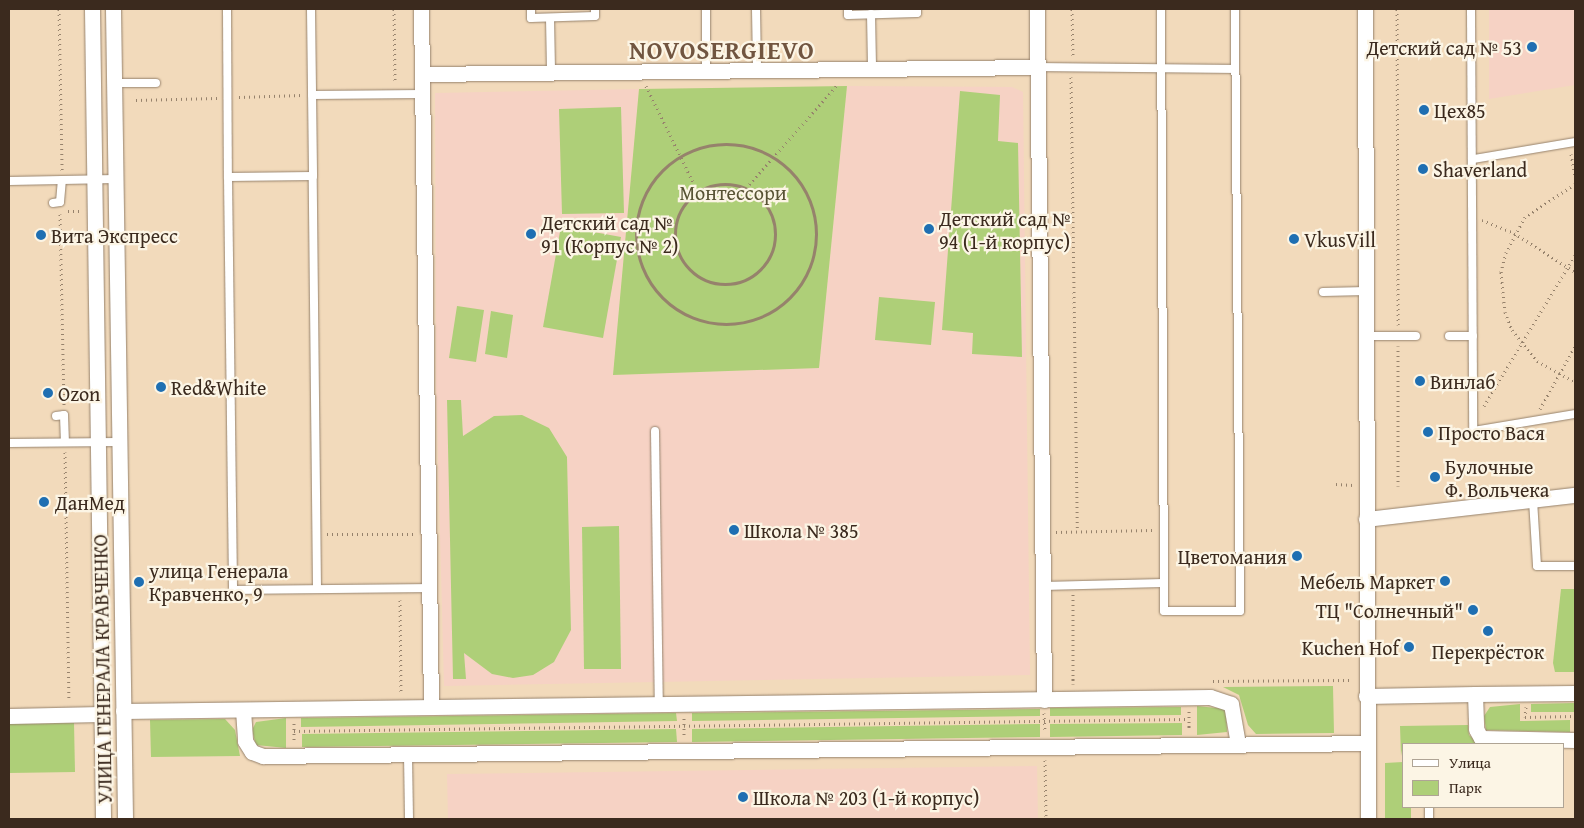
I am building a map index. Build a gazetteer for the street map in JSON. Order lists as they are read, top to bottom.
{
  "streets": {
    "street": ["УЛИЦА ГЕНЕРАЛА КРАВЧЕНКО"]
  },
  "districts": ["NOVOSERGIEVO"],
  "parks": ["Монтессори"],
  "places": [
    "Детский сад № 53",
    "Цех85",
    "Shaverland",
    "Детский сад № 94 (1-й корпус)",
    "Детский сад № 91 (Корпус № 2)",
    "Вита Экспресс",
    "VkusVill",
    "Винлаб",
    "Red&White",
    "Ozon",
    "Просто Вася",
    "Булочные Ф. Вольчека",
    "ДанМед",
    "Школа № 385",
    "Цветомания",
    "Мебель Маркет",
    "улица Генерала Кравченко, 9",
    "ТЦ \"Солнечный\"",
    "Перекрёсток",
    "Kuchen Hof",
    "Школа № 203 (1-й корпус)"
  ],
  "legend": ["Улица", "Парк"]
}
